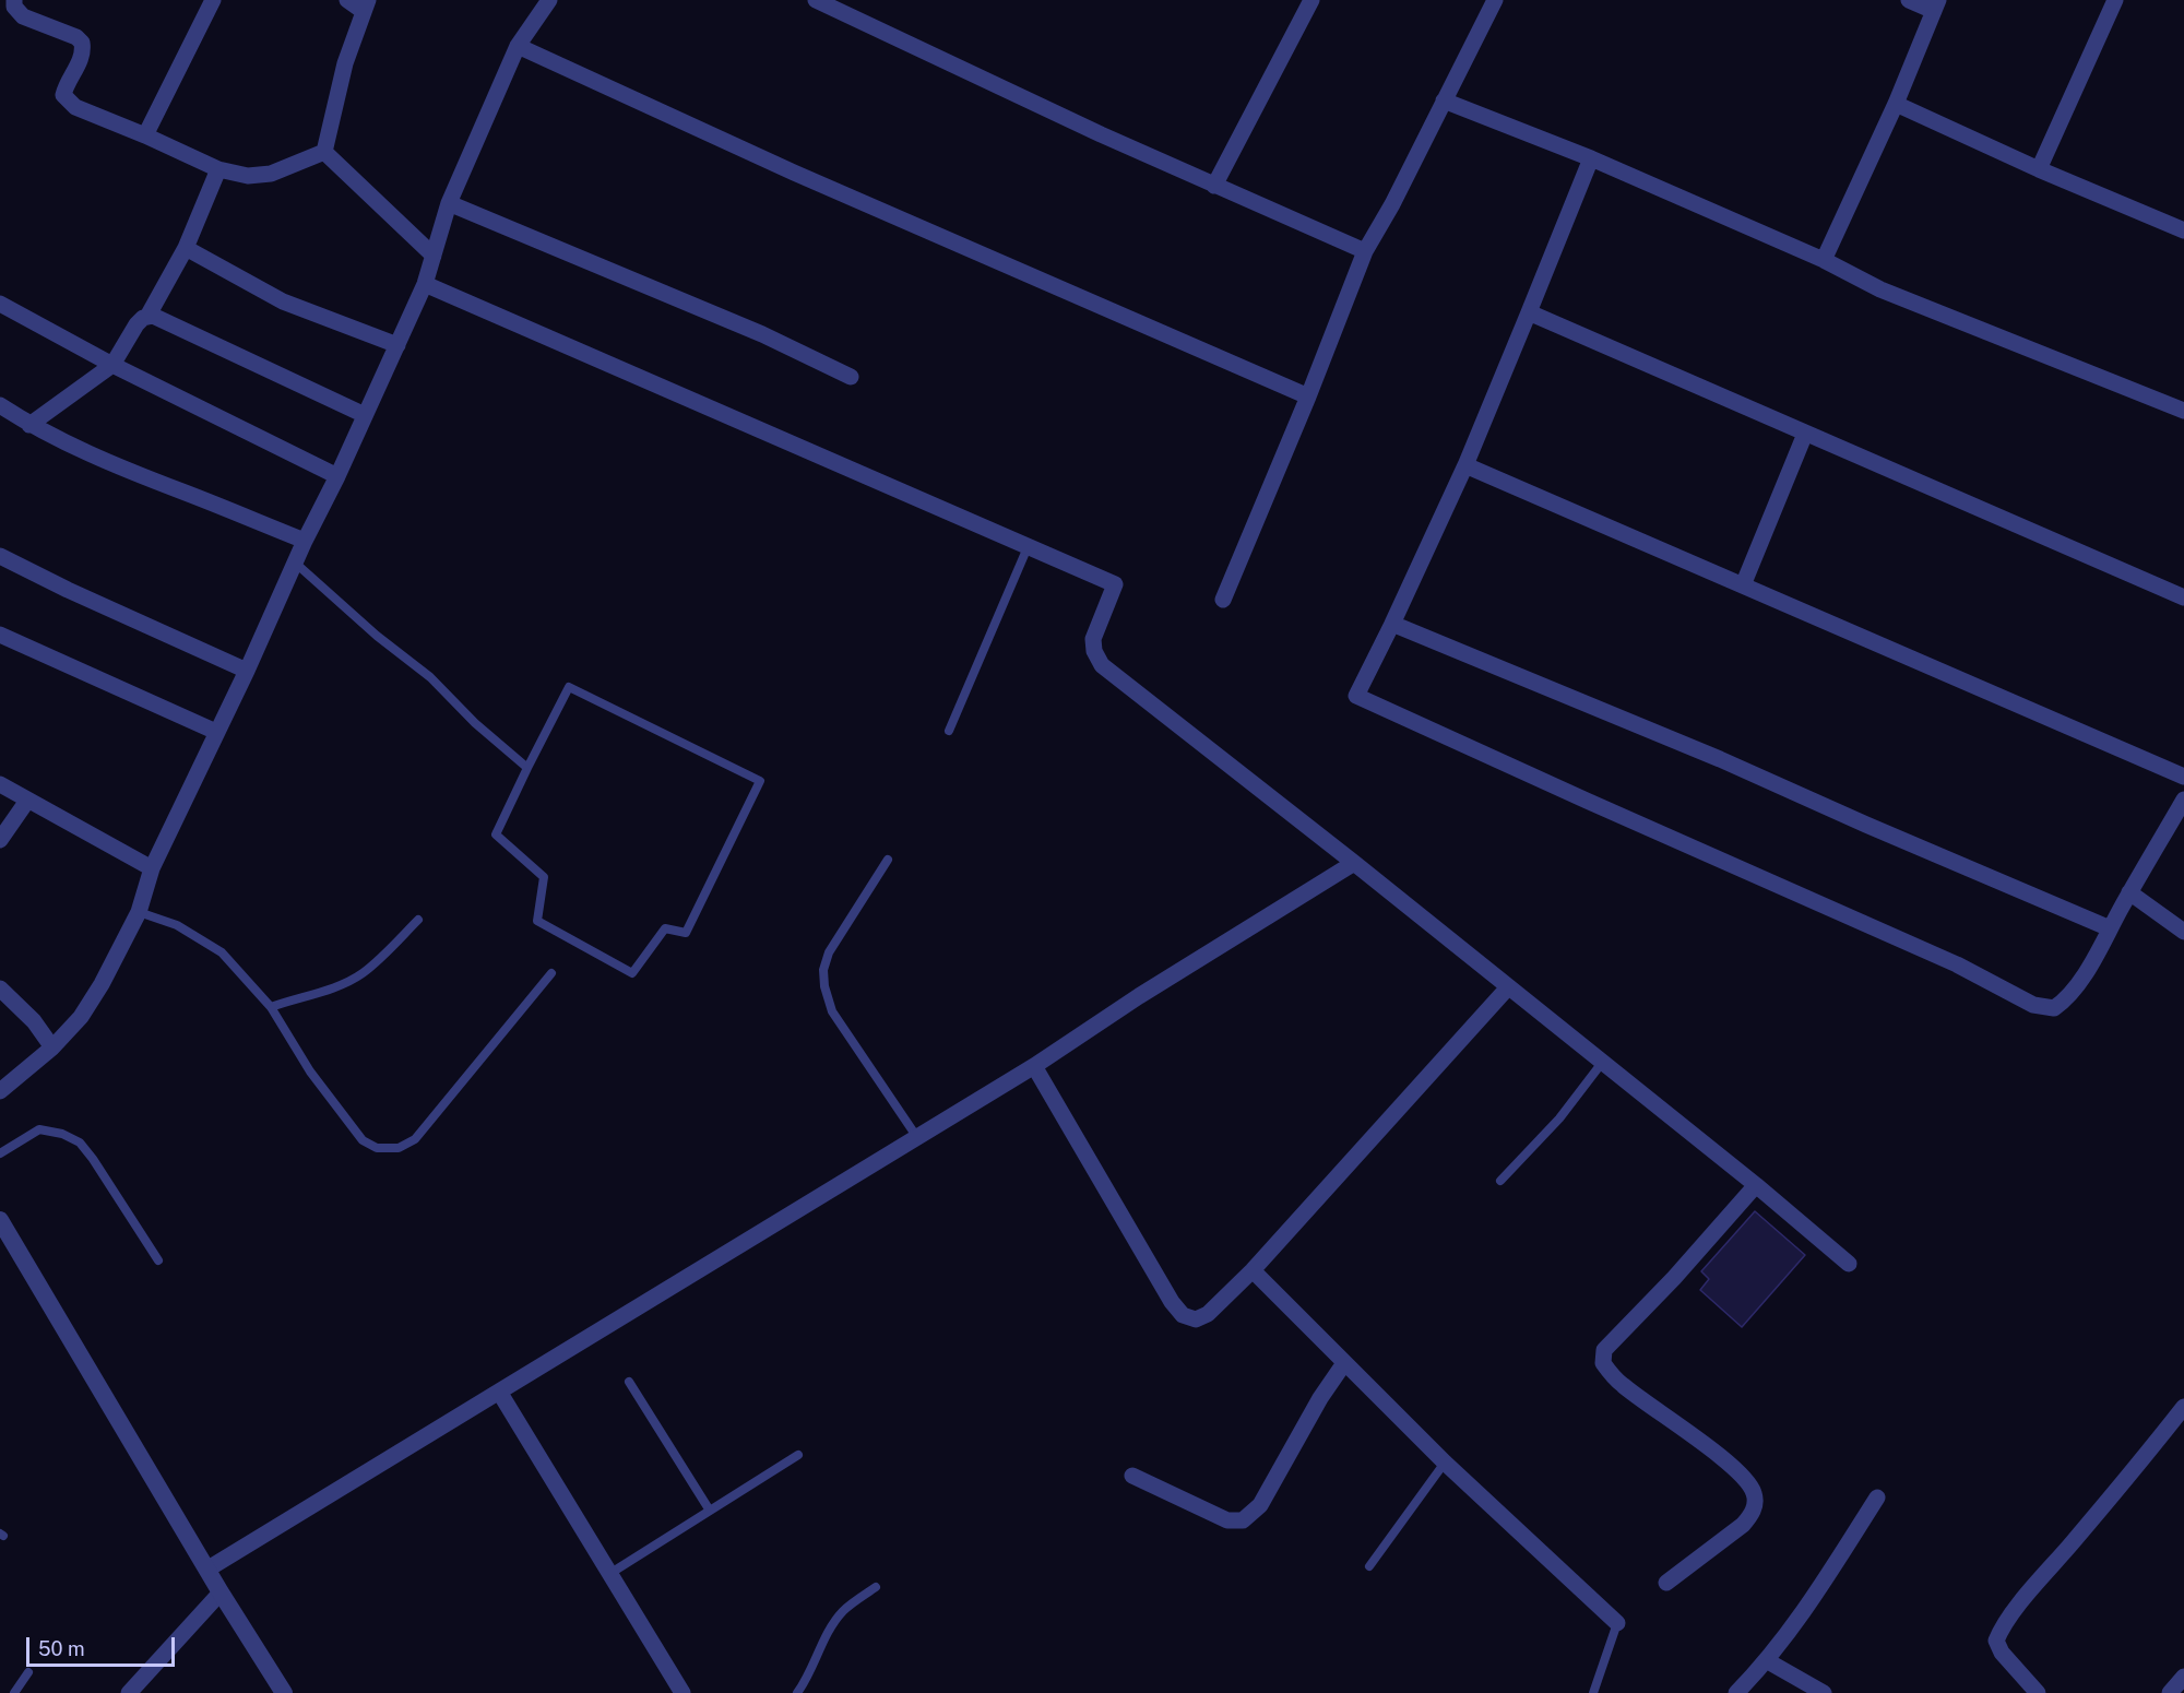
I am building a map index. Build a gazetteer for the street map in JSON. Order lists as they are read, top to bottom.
{
  "scale_bar": "50 m"
}
